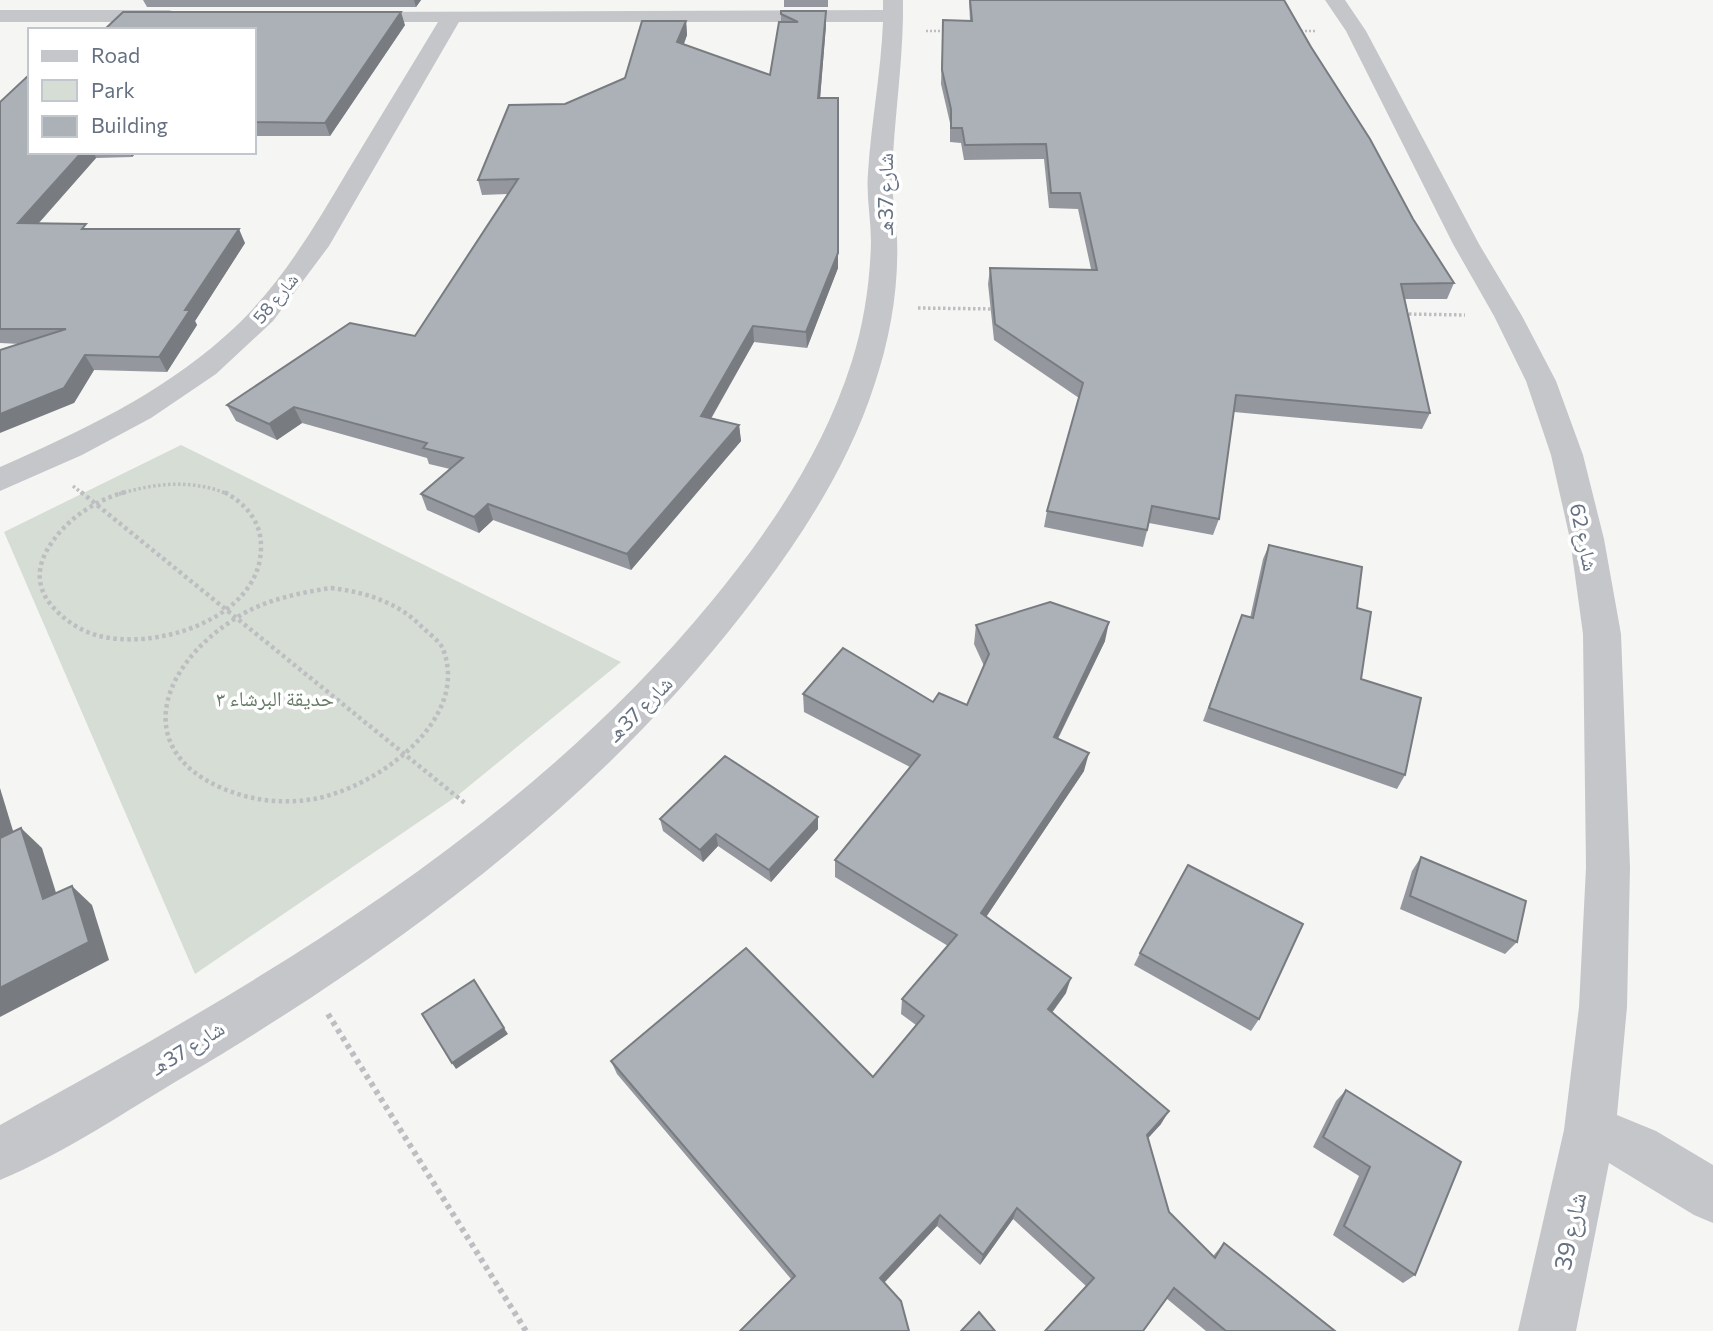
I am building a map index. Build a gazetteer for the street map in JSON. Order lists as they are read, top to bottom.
{
  "streets": {
    "street": [
      "شارع 37هـ",
      "شارع 58",
      "شارع 62",
      "شارع 39"
    ]
  },
  "crossings": [
    ["شارع 62", "شارع 39"]
  ],
  "parks": ["حديقة البرشاء ٣"],
  "legend": ["Road", "Park", "Building"]
}
